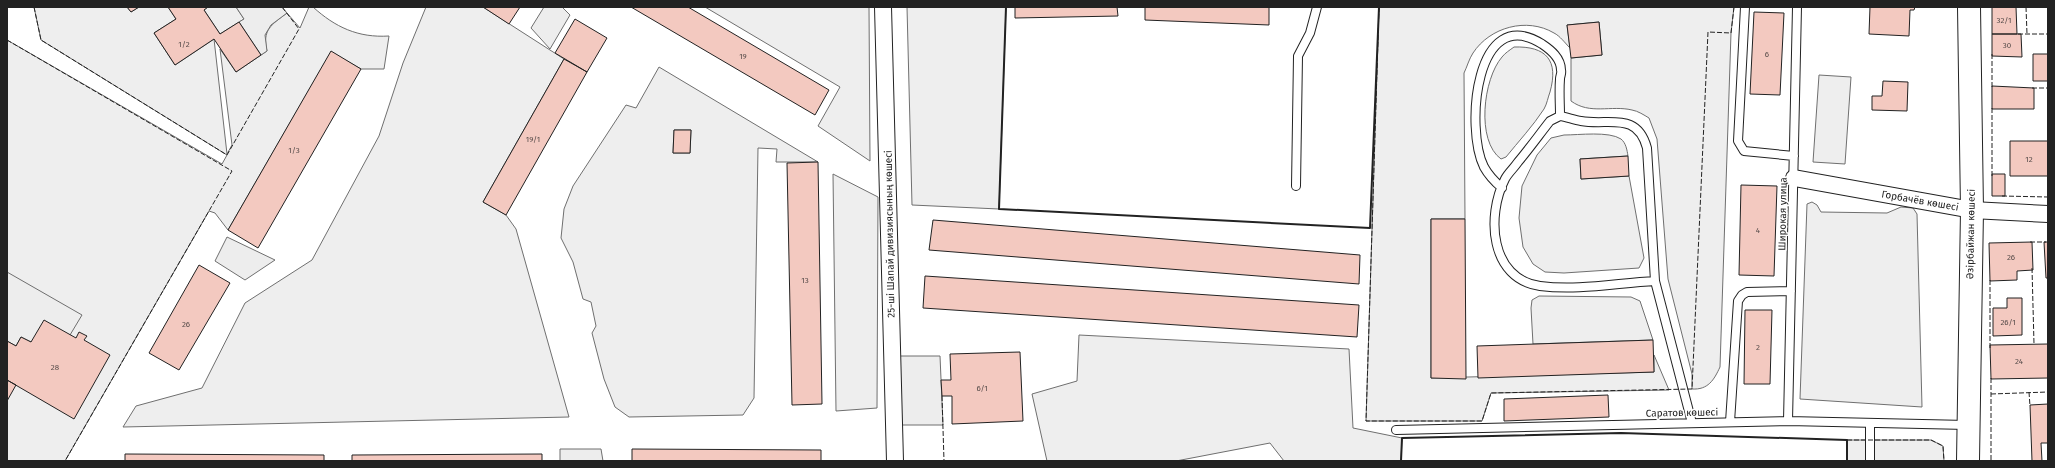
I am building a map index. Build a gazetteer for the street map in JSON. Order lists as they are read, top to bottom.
{
  "streets": {
    "main road": ["Әзірбайжан көшесі"],
    "street": ["Горбачёв көшесі", "25-ші Шапай дивизиясының көшесі"],
    "lane": ["Широкая улица", "Саратов көшесі"]
  },
  "crossings": [
    ["Горбачёв көшесі", "Широкая улица"],
    ["Горбачёв көшесі", "Әзірбайжан көшесі"],
    ["Широкая улица", "Саратов көшесі"],
    ["Әзірбайжан көшесі", "Саратов көшесі"]
  ],
  "house_numbers": [
    "32/1",
    "1/2",
    "30",
    "6",
    "19",
    "19/1",
    "1/3",
    "12",
    "4",
    "26",
    "13",
    "26/1",
    "26",
    "2",
    "24",
    "28",
    "6/1"
  ]
}
